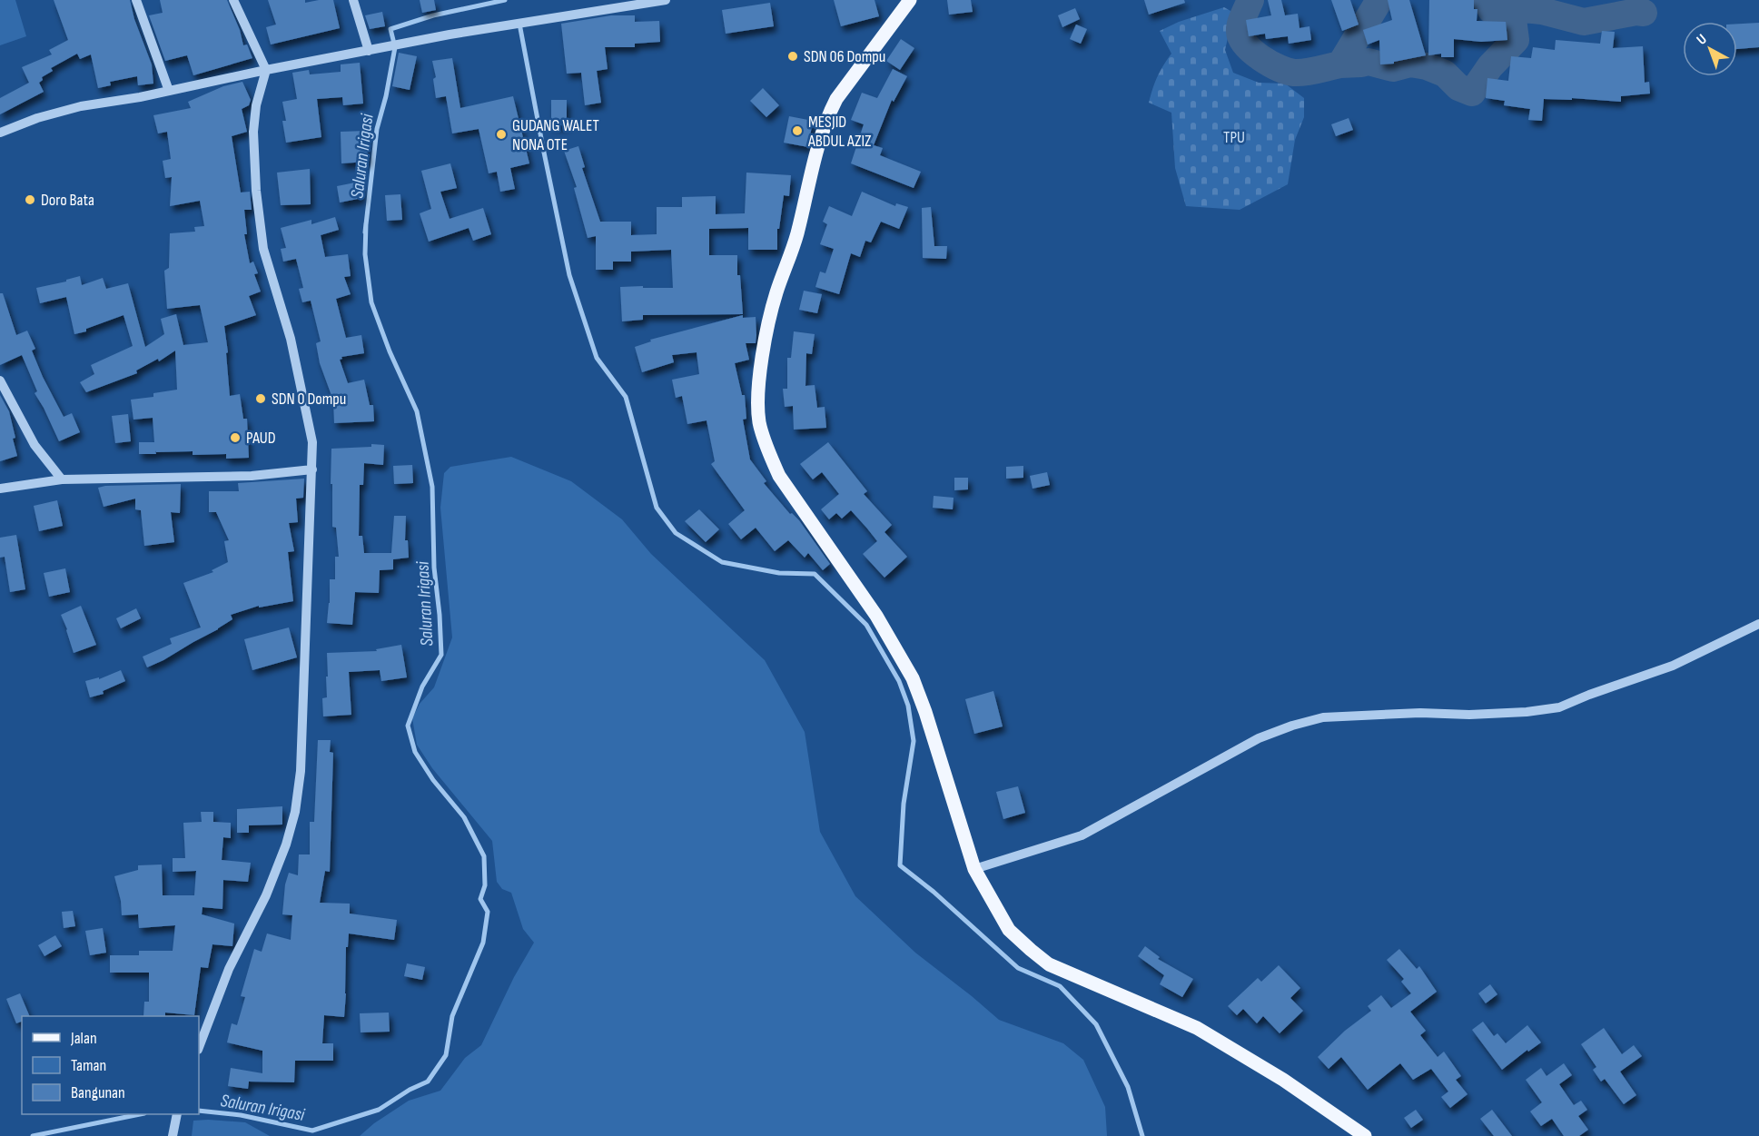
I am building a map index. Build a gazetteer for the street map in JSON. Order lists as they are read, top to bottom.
{
  "water": ["Saluran Irigasi"],
  "parks": ["TPU"],
  "places": [
    "SDN 06 Dompu",
    "MESJID ABDUL AZIZ",
    "GUDANG WALET NONA OTE",
    "Doro Bata",
    "SDN 0 Dompu",
    "PAUD"
  ],
  "legend": ["Jalan", "Taman", "Bangunan"],
  "north": "top left"
}
